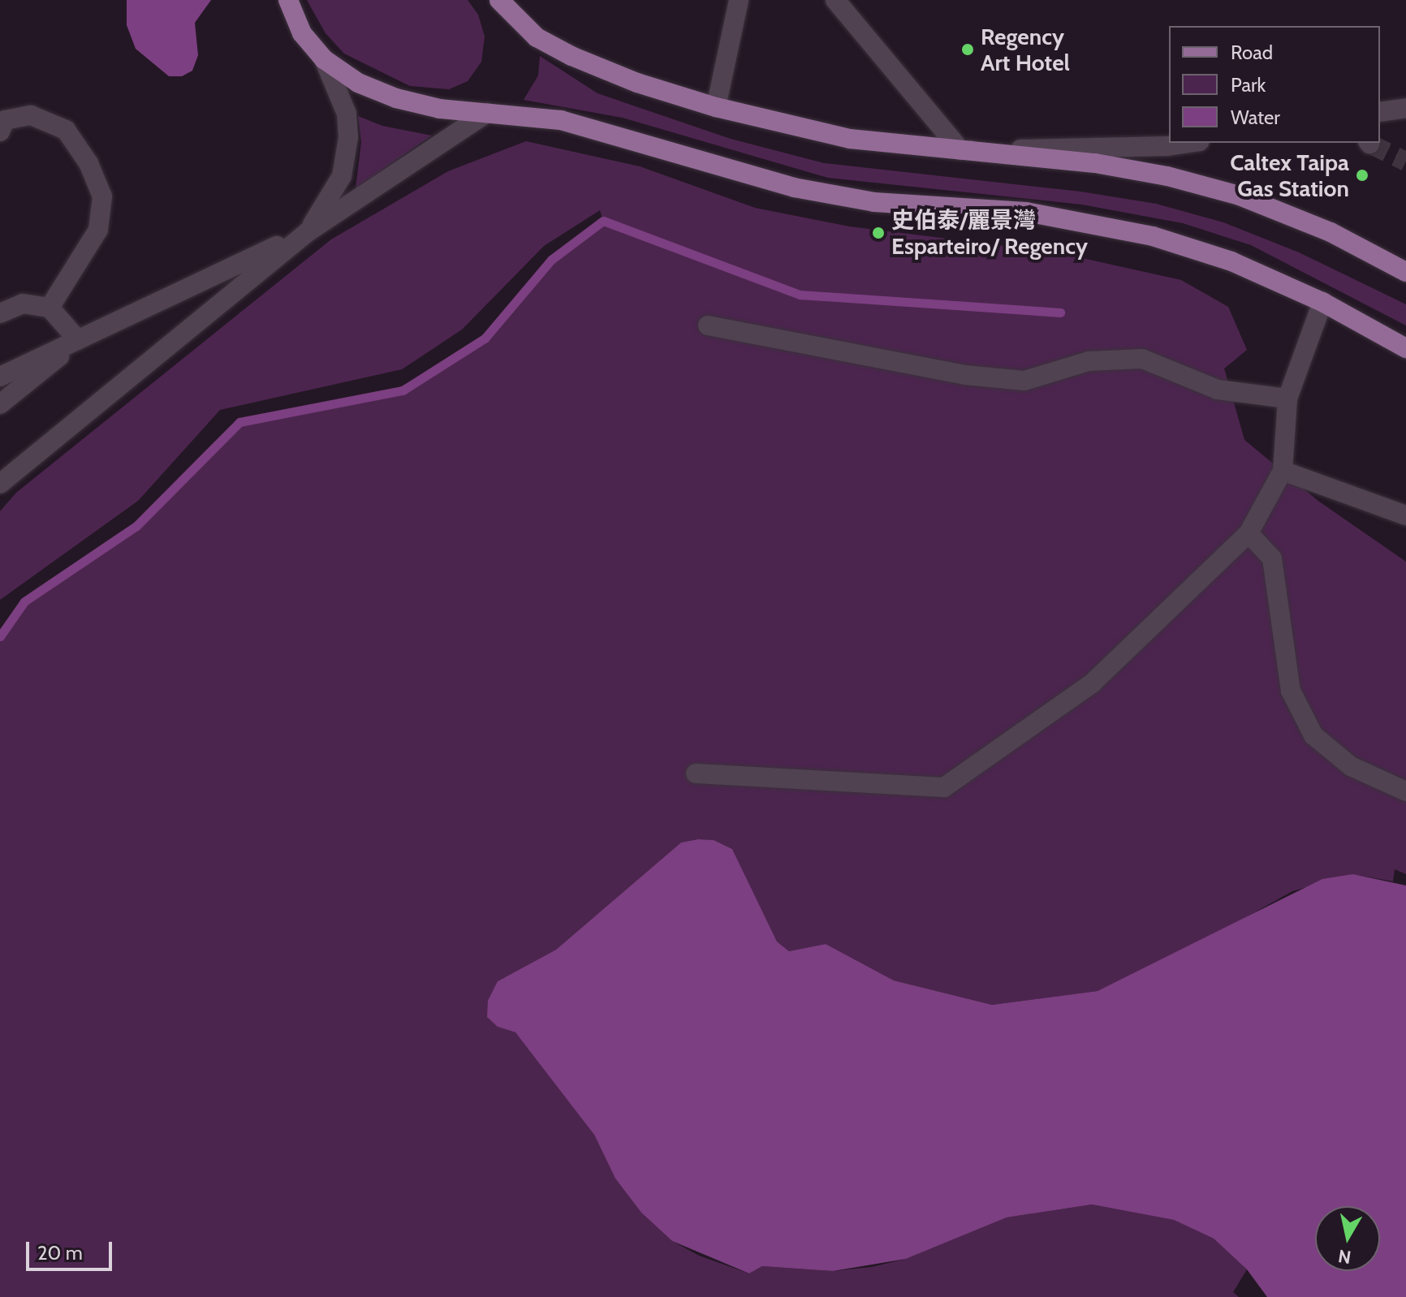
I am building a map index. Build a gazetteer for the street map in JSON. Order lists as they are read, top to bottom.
{
  "places": ["Regency Art Hotel", "Caltex Taipa Gas Station", "史伯泰/麗景灣 Esparteiro/ Regency"],
  "legend": ["Road", "Park", "Water"],
  "scale_bar": "20 m",
  "north": "bottom"
}
